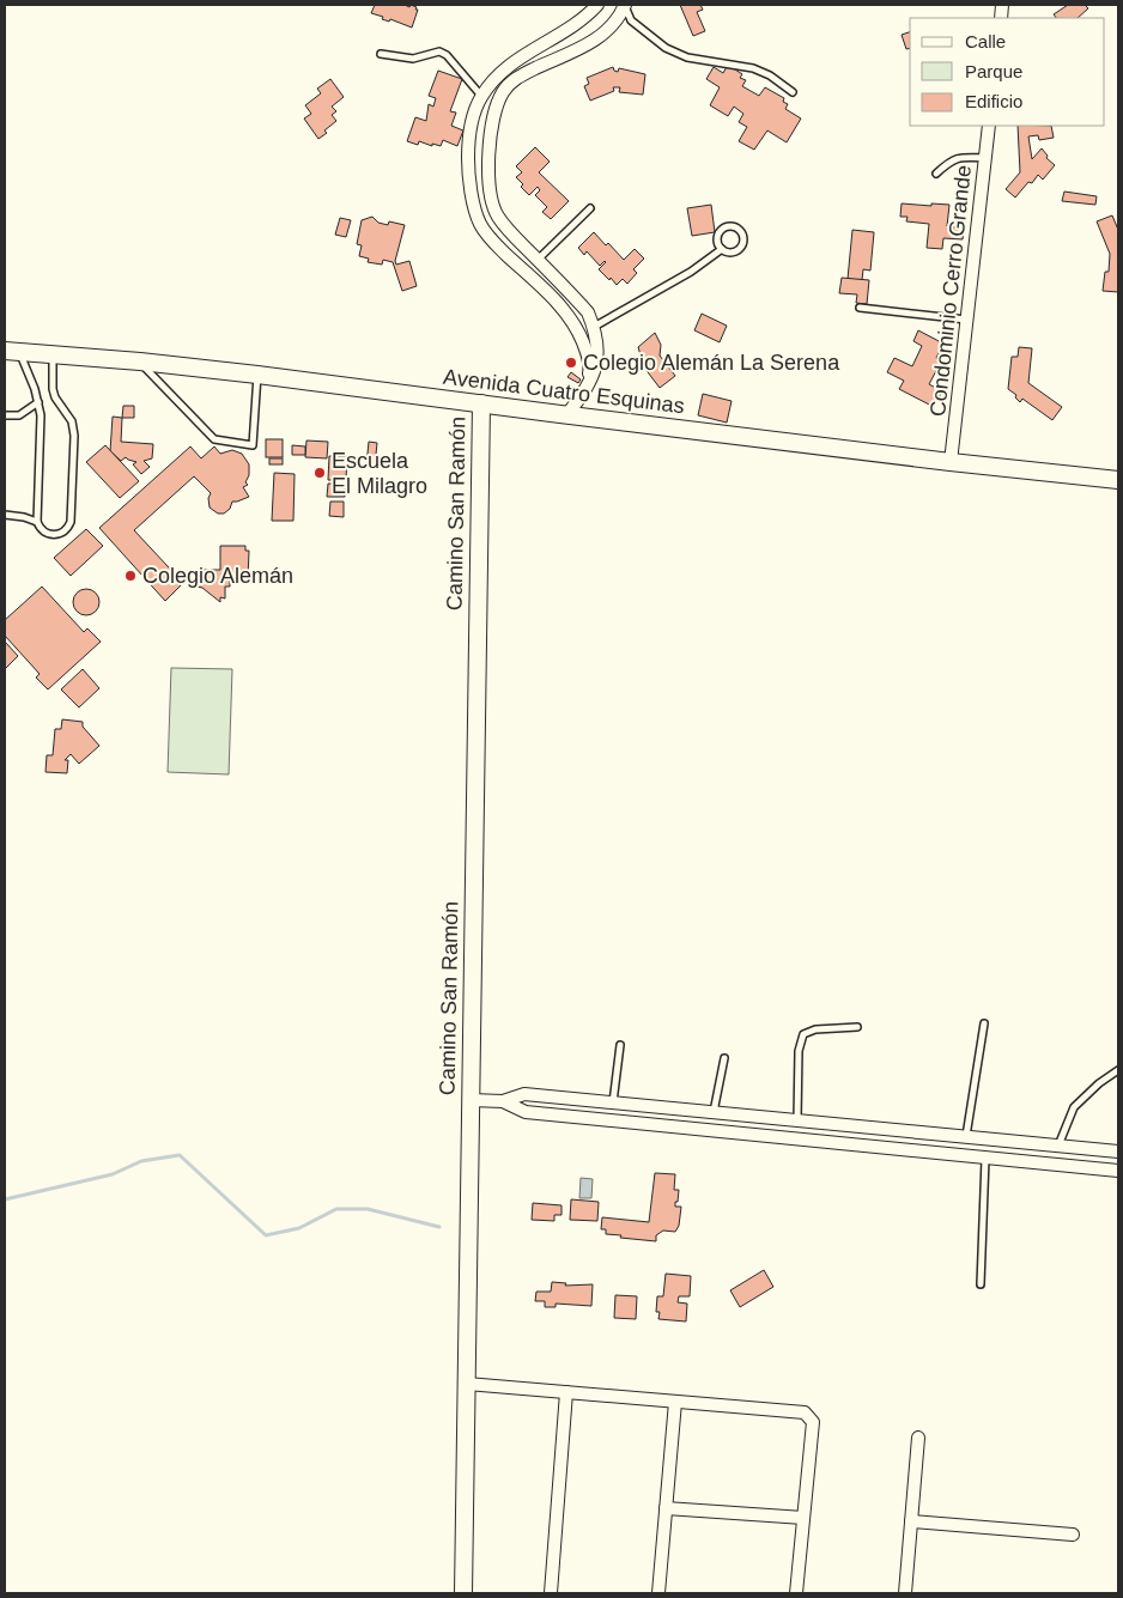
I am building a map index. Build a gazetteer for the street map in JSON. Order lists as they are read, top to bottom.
{
  "streets": {
    "main road": ["Avenida Cuatro Esquinas", "Camino San Ramón"],
    "street": ["Condominio Cerro Grande"]
  },
  "crossings": [
    ["Condominio Cerro Grande", "Avenida Cuatro Esquinas"],
    ["Avenida Cuatro Esquinas", "Camino San Ramón"]
  ],
  "places": ["Colegio Alemán La Serena", "Escuela El Milagro", "Colegio Alemán"],
  "legend": ["Calle", "Parque", "Edificio"]
}
